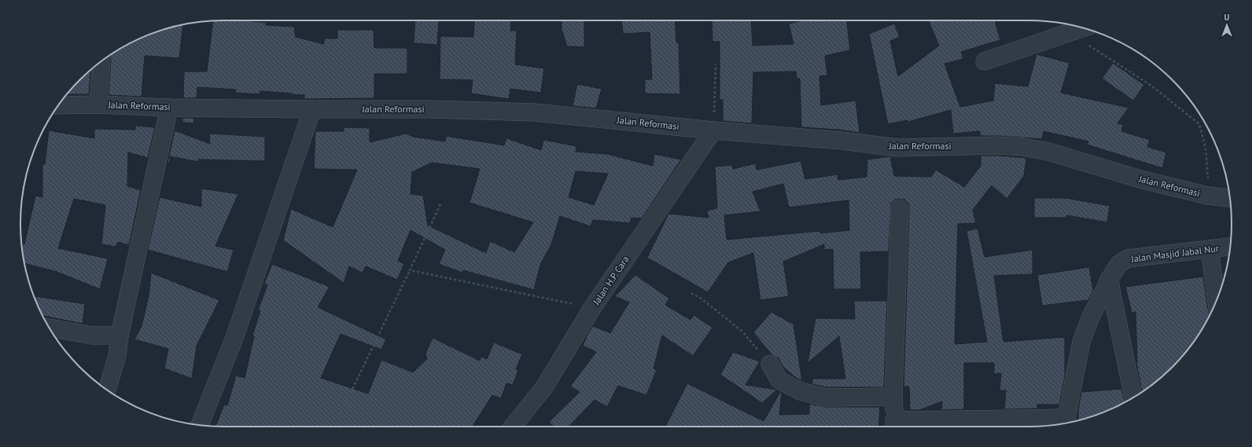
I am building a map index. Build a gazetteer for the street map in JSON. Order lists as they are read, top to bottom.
{
  "streets": {
    "street": ["Jalan Reformasi", "Jalan Masjid Jabal Nur", "Jalan H.P. Cara"]
  },
  "crossings": [
    ["Jalan Reformasi", "Jalan H.P. Cara"]
  ],
  "north": "top"
}
